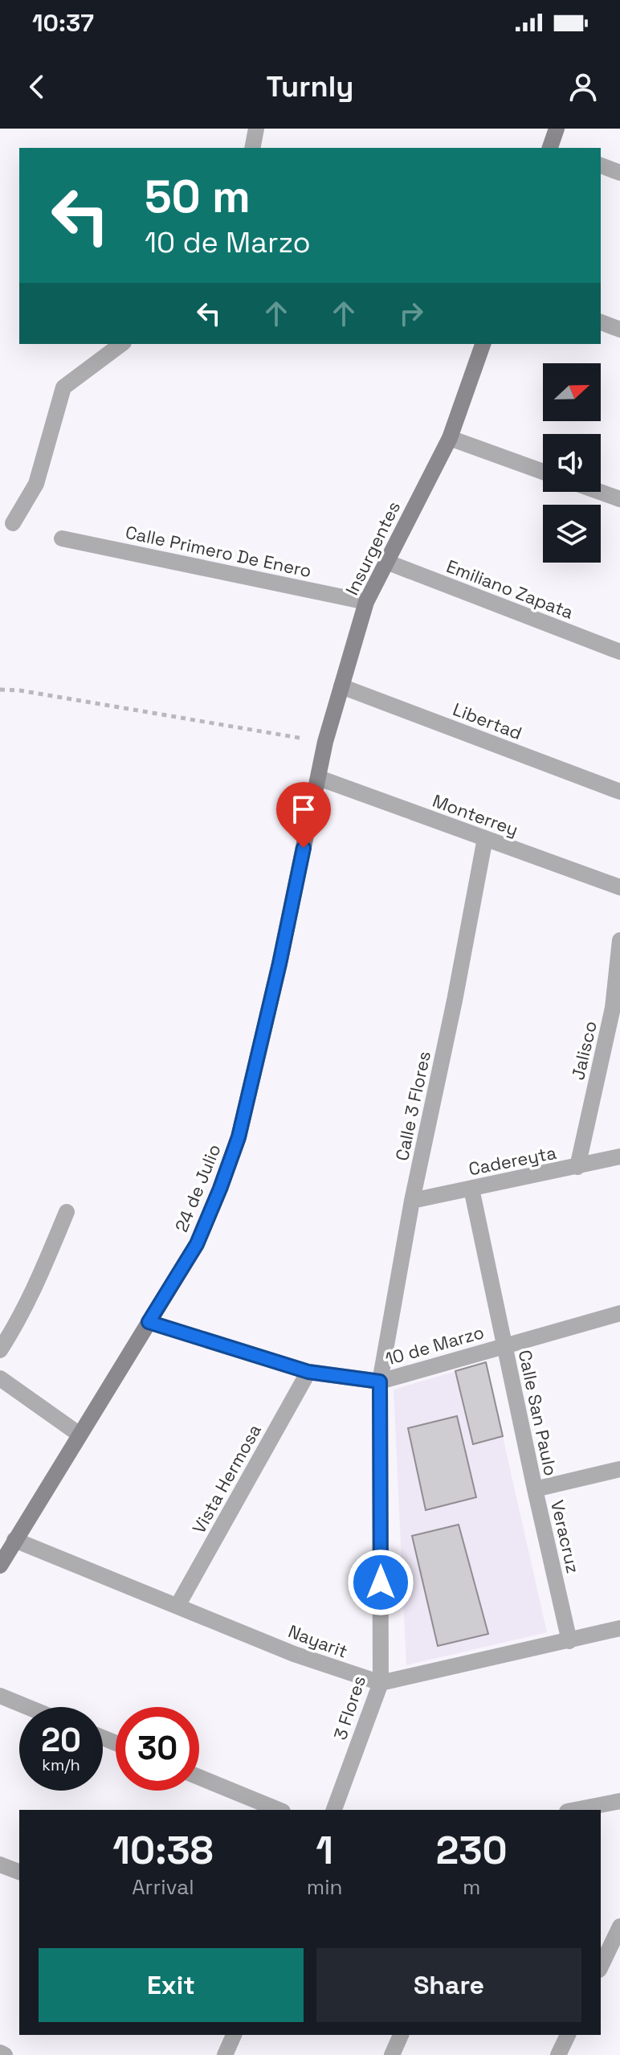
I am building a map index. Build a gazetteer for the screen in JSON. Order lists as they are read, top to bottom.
{
  "streets": {
    "street": [
      "Insurgentes",
      "Calle Primero De Enero",
      "Emiliano Zapata",
      "Libertad",
      "Monterrey",
      "Jalisco",
      "Calle 3 Flores",
      "Cadereyta",
      "24 de Julio",
      "10 de Marzo",
      "Calle San Paulo",
      "Vista Hermosa",
      "Veracruz",
      "Nayarit",
      "3 Flores"
    ]
  },
  "crossings": [
    ["Insurgentes", "Calle Primero De Enero"],
    ["Insurgentes", "Emiliano Zapata"],
    ["Insurgentes", "Libertad"],
    ["Insurgentes", "Monterrey"],
    ["Insurgentes", "24 de Julio"],
    ["Monterrey", "Calle 3 Flores"],
    ["Monterrey", "24 de Julio"],
    ["Jalisco", "Cadereyta"],
    ["Calle 3 Flores", "Cadereyta"],
    ["Calle 3 Flores", "10 de Marzo"],
    ["Calle 3 Flores", "3 Flores"],
    ["Cadereyta", "Calle San Paulo"],
    ["24 de Julio", "10 de Marzo"],
    ["24 de Julio", "Nayarit"],
    ["10 de Marzo", "Calle San Paulo"],
    ["10 de Marzo", "Vista Hermosa"],
    ["10 de Marzo", "3 Flores"],
    ["Calle San Paulo", "Veracruz"],
    ["Vista Hermosa", "Nayarit"],
    ["Nayarit", "3 Flores"]
  ],
  "north": "right",
  "page": {
    "status": "10:37",
    "header": "Turnly",
    "turn": ["50 m", "10 de Marzo"],
    "speed": "20 km/h",
    "limit": "30",
    "eta": [
      "10:38",
      "Arrival",
      "1",
      "min",
      "230",
      "m"
    ],
    "buttons": ["Exit", "Share"]
  }
}
